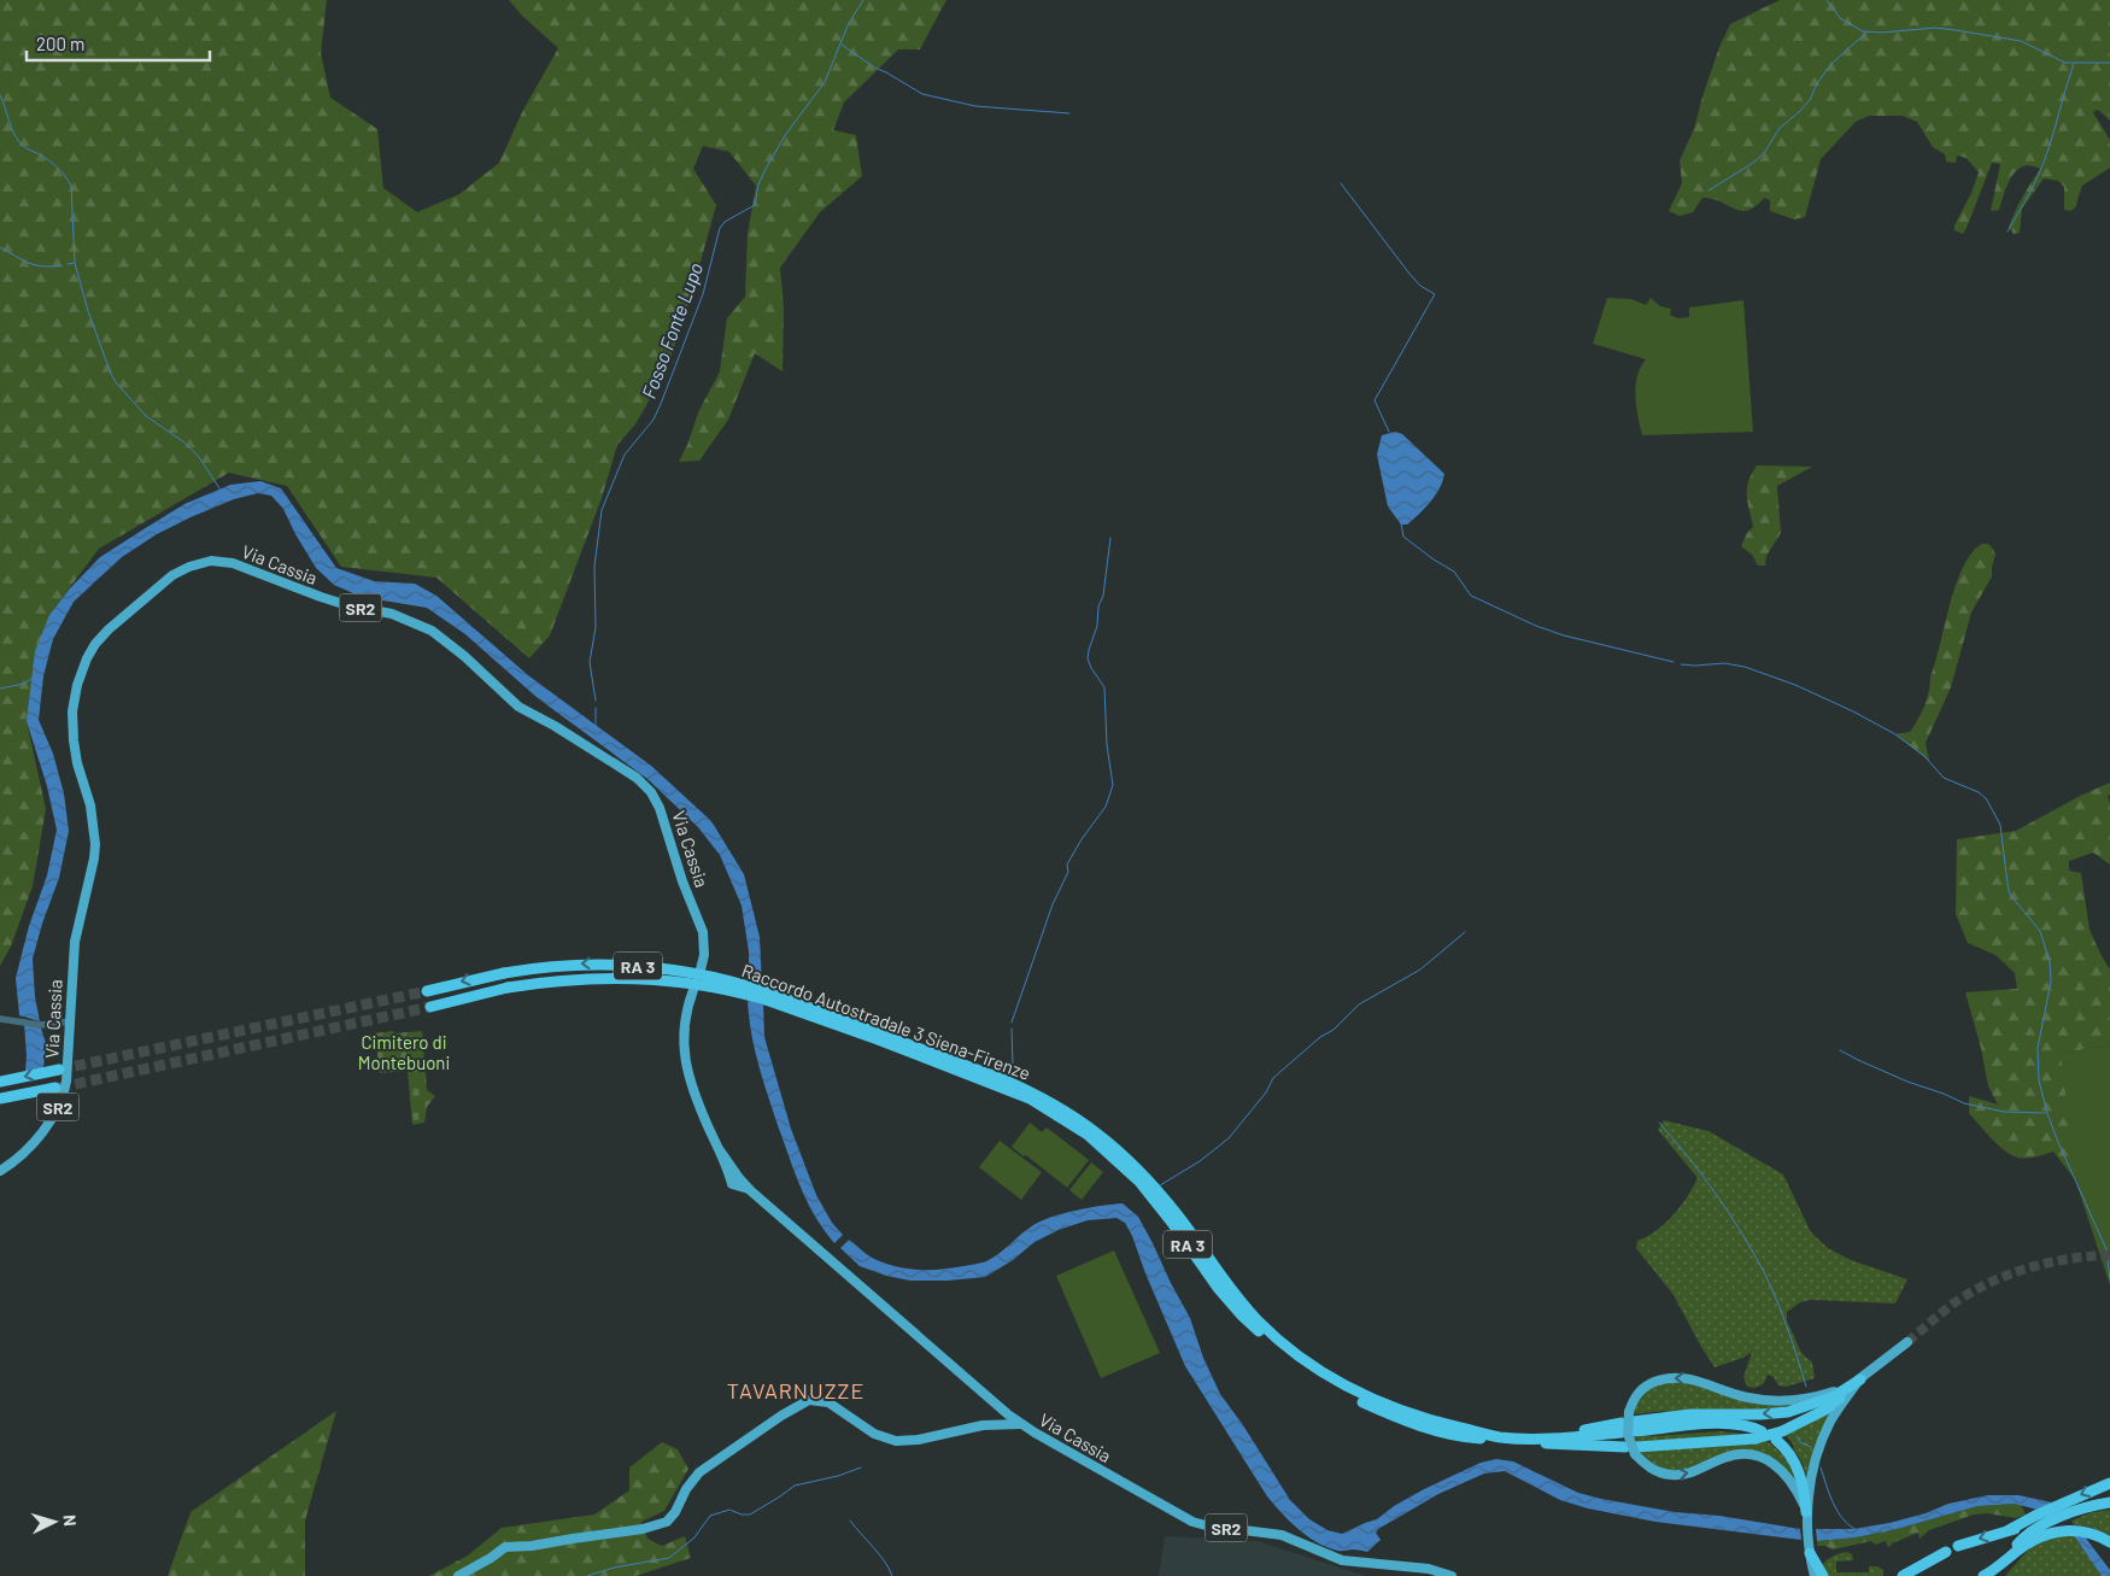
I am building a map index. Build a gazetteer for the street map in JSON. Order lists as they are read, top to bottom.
{
  "streets": {
    "highway": ["RA 3", "Raccordo Autostradale 3 Siena-Firenze"],
    "main road": ["Via Cassia", "SR2"]
  },
  "districts": ["TAVARNUZZE"],
  "water": ["Fosso Fonte Lupo"],
  "parks": ["Cimitero di Montebuoni"],
  "scale_bar": "200 m",
  "north": "right"
}
